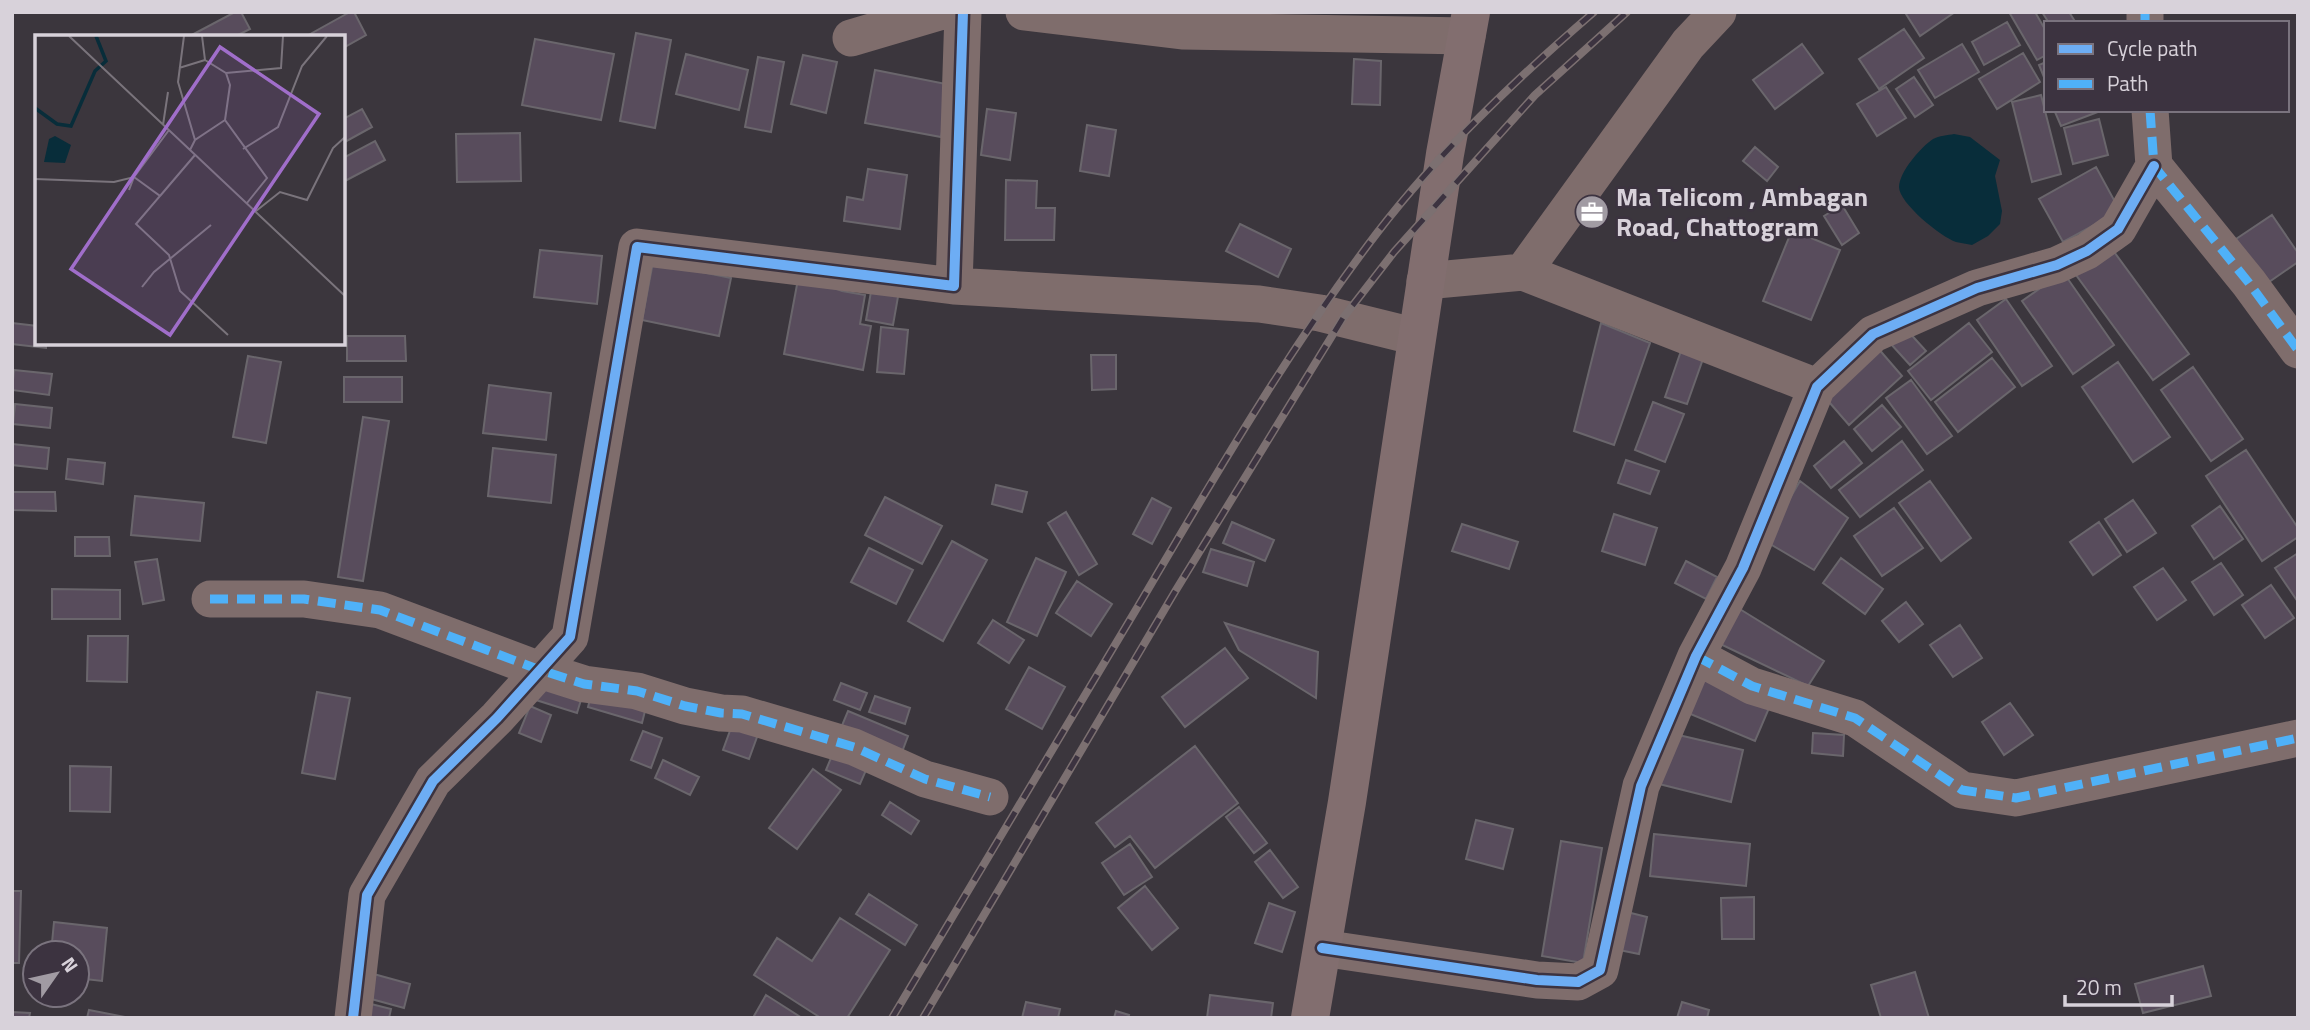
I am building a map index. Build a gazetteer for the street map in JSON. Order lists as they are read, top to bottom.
{
  "places": {
    "office": ["Ma Telicom , Ambagan Road, Chattogram"]
  },
  "legend": ["Cycle path", "Path"],
  "scale_bar": "20 m",
  "north": "top right"
}
